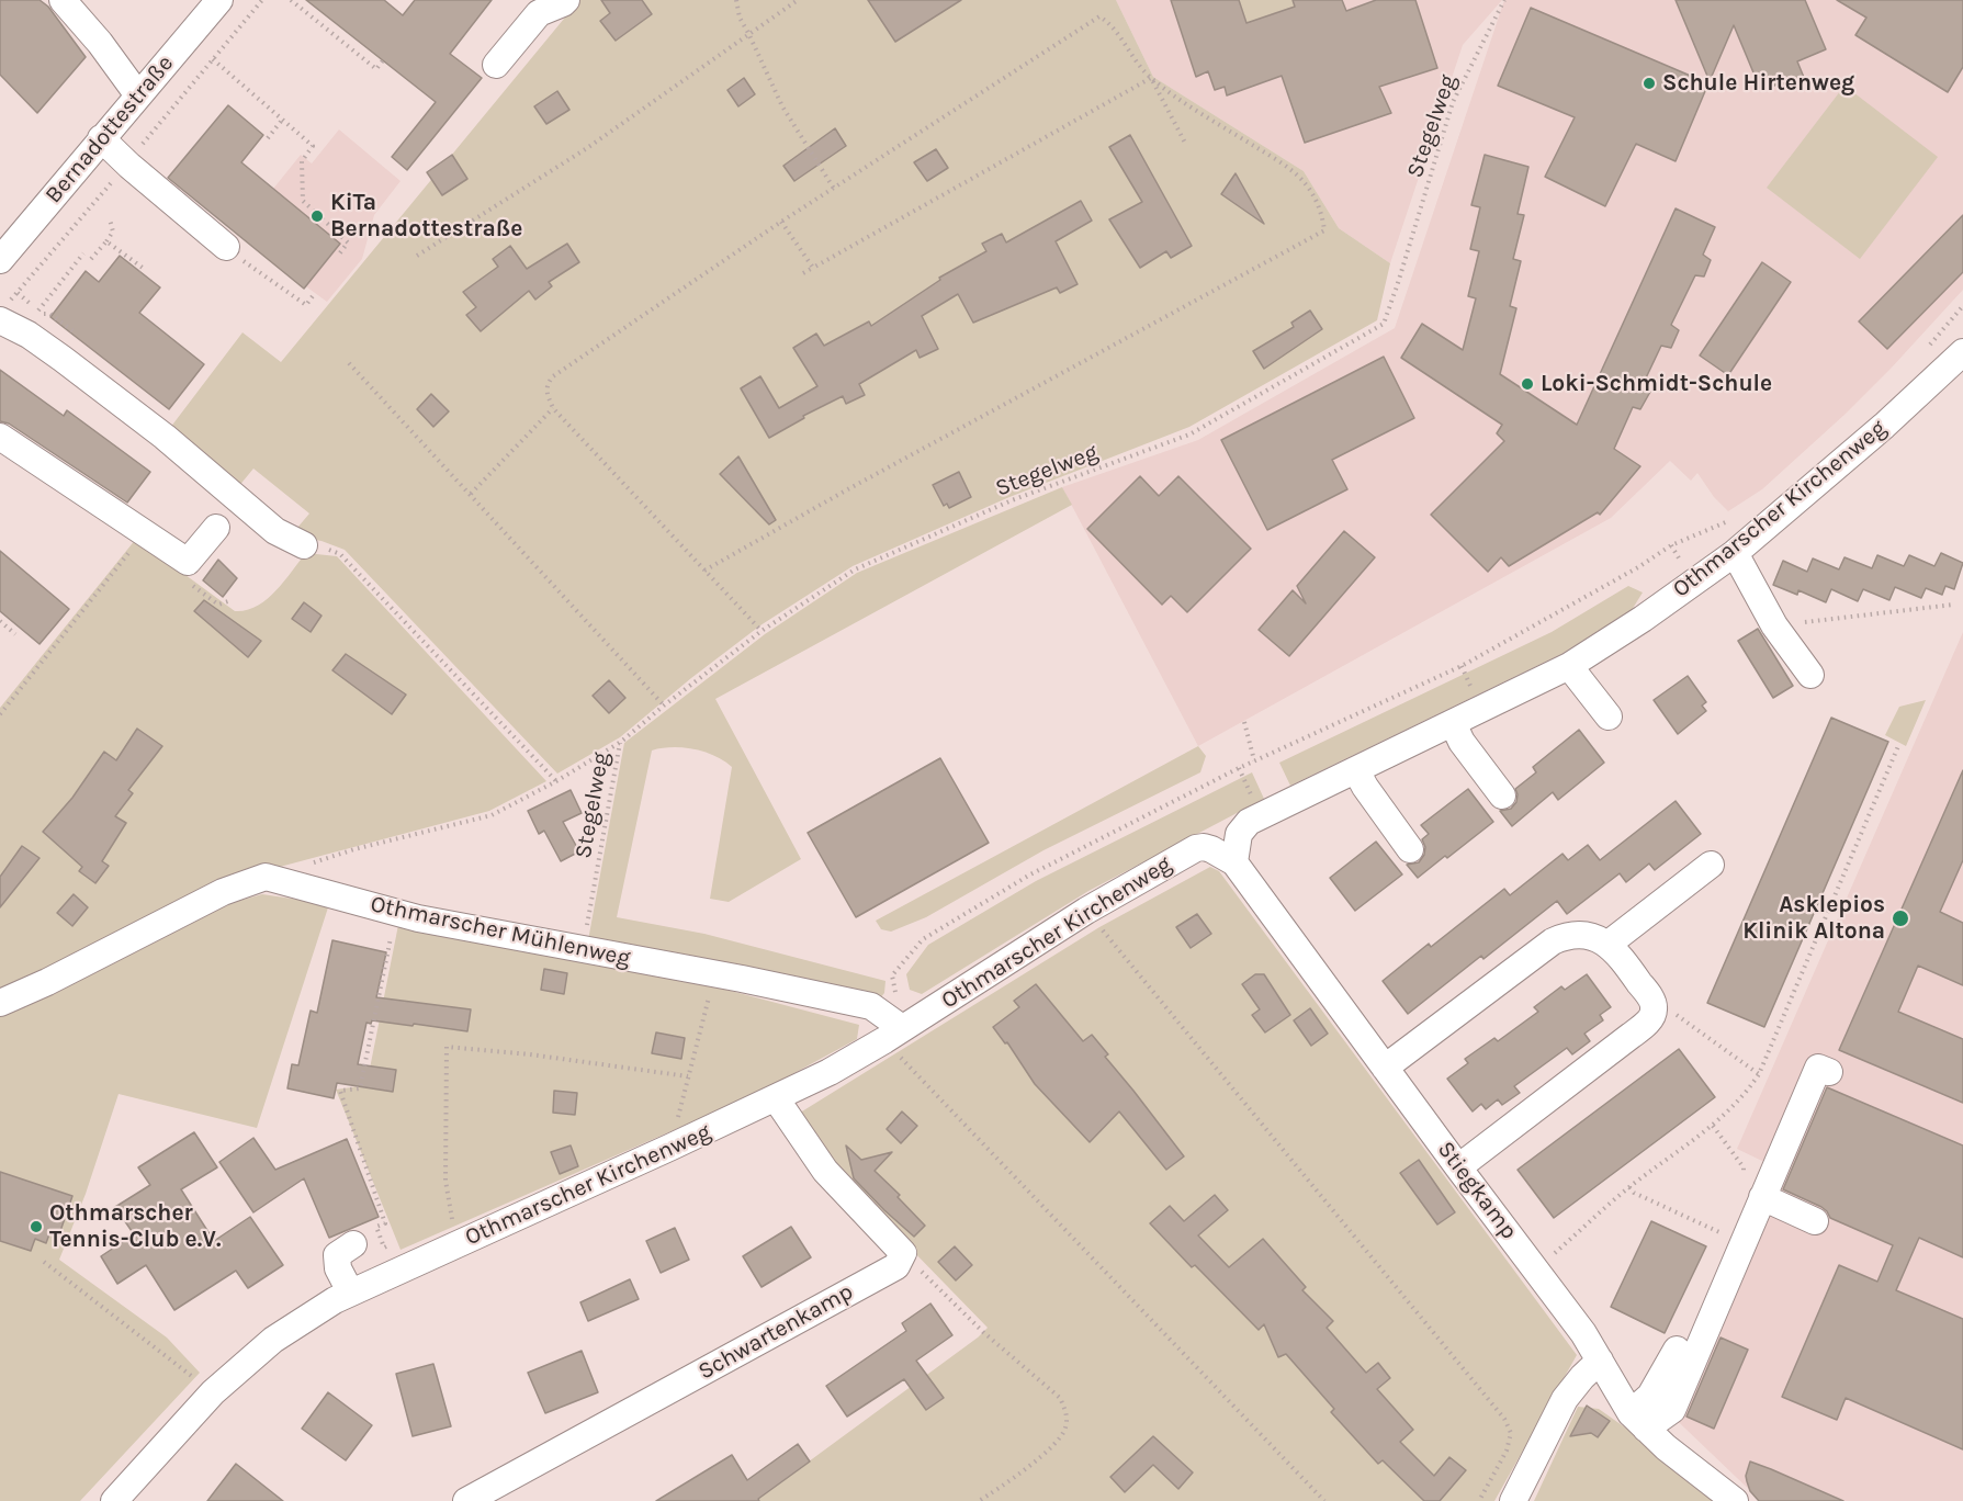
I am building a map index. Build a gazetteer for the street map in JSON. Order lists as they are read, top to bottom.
{
  "streets": {
    "street": [
      "Bernadottestraße",
      "Othmarscher Kirchenweg",
      "Othmarscher Mühlenweg",
      "Stiegkamp",
      "Schwartenkamp"
    ],
    "path": ["Stegelweg"]
  },
  "crossings": [
    ["Stegelweg", "Othmarscher Mühlenweg"],
    ["Othmarscher Kirchenweg", "Othmarscher Mühlenweg"],
    ["Othmarscher Kirchenweg", "Stiegkamp"]
  ],
  "places": [
    "Schule Hirtenweg",
    "KiTa Bernadottestraße",
    "Loki-Schmidt-Schule",
    "Asklepios Klinik Altona",
    "Othmarscher Tennis-Club e.V."
  ]
}
